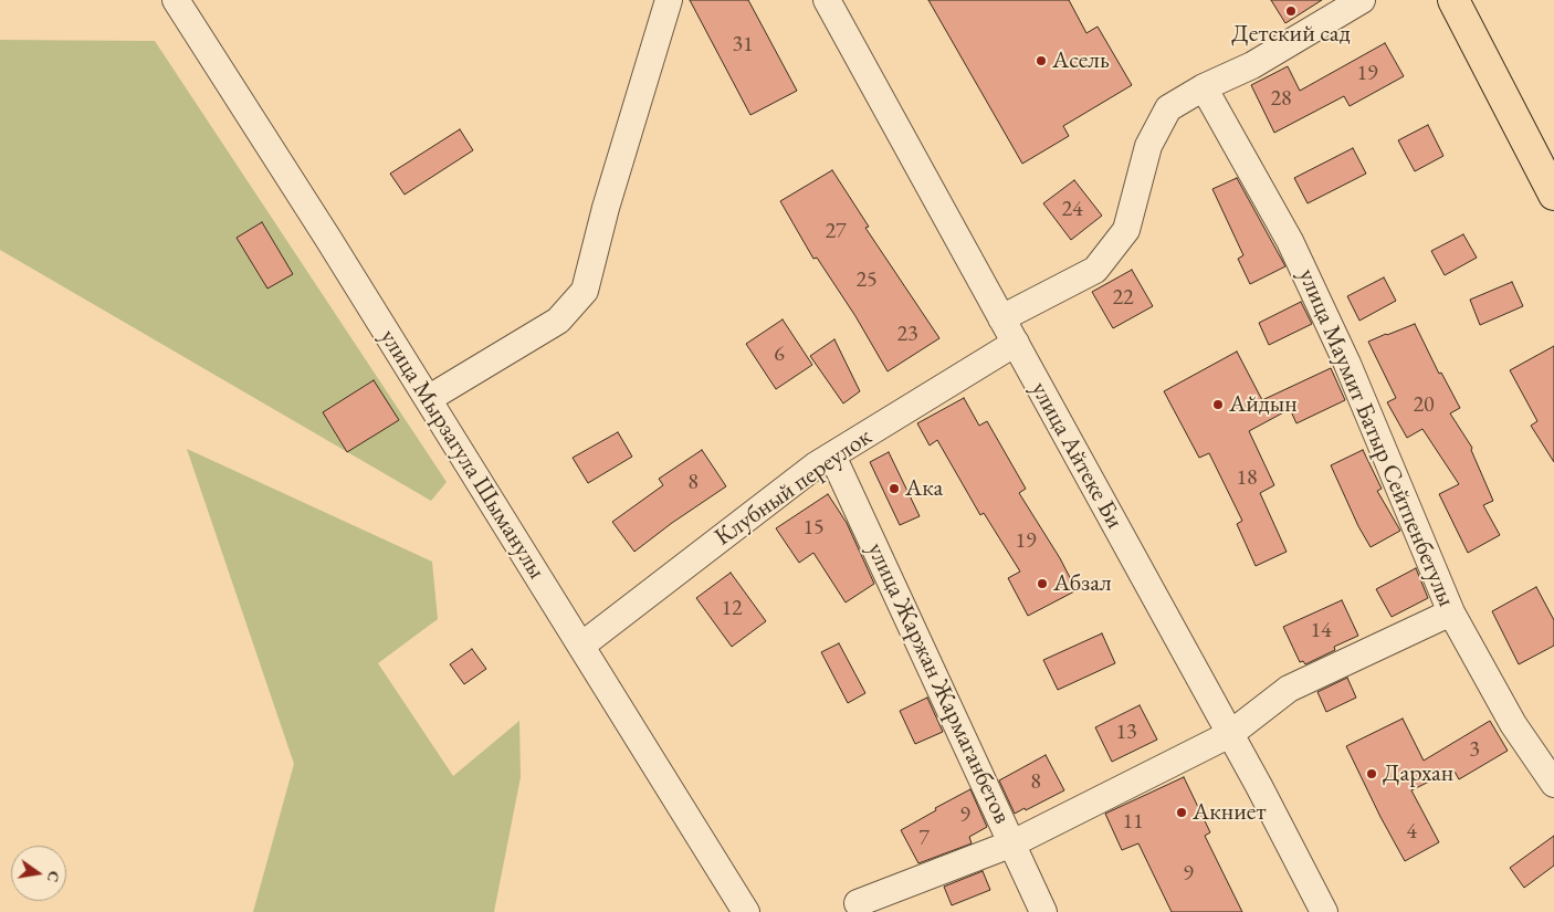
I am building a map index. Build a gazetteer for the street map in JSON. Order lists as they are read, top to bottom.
{
  "streets": {
    "street": [
      "улица Маумит Батыр Сейтпенбетулы",
      "улица Мырзагула Шыманулы",
      "улица Айтеке Би",
      "Клубный переулок",
      "улица Жаржан Жармаганбетов"
    ]
  },
  "crossings": [
    ["улица Мырзагула Шыманулы", "Клубный переулок"],
    ["улица Айтеке Би", "Клубный переулок"],
    ["Клубный переулок", "улица Жаржан Жармаганбетов"]
  ],
  "places": [
    "Детский сад",
    "Асель",
    "Айдын",
    "Ака",
    "Абзал",
    "Дархан",
    "Акниет"
  ],
  "house_numbers": [
    "31",
    "19",
    "28",
    "24",
    "27",
    "25",
    "22",
    "23",
    "6",
    "20",
    "18",
    "8",
    "15",
    "19",
    "12",
    "14",
    "13",
    "3",
    "8",
    "9",
    "11",
    "4",
    "7",
    "9"
  ],
  "north": "right"
}
